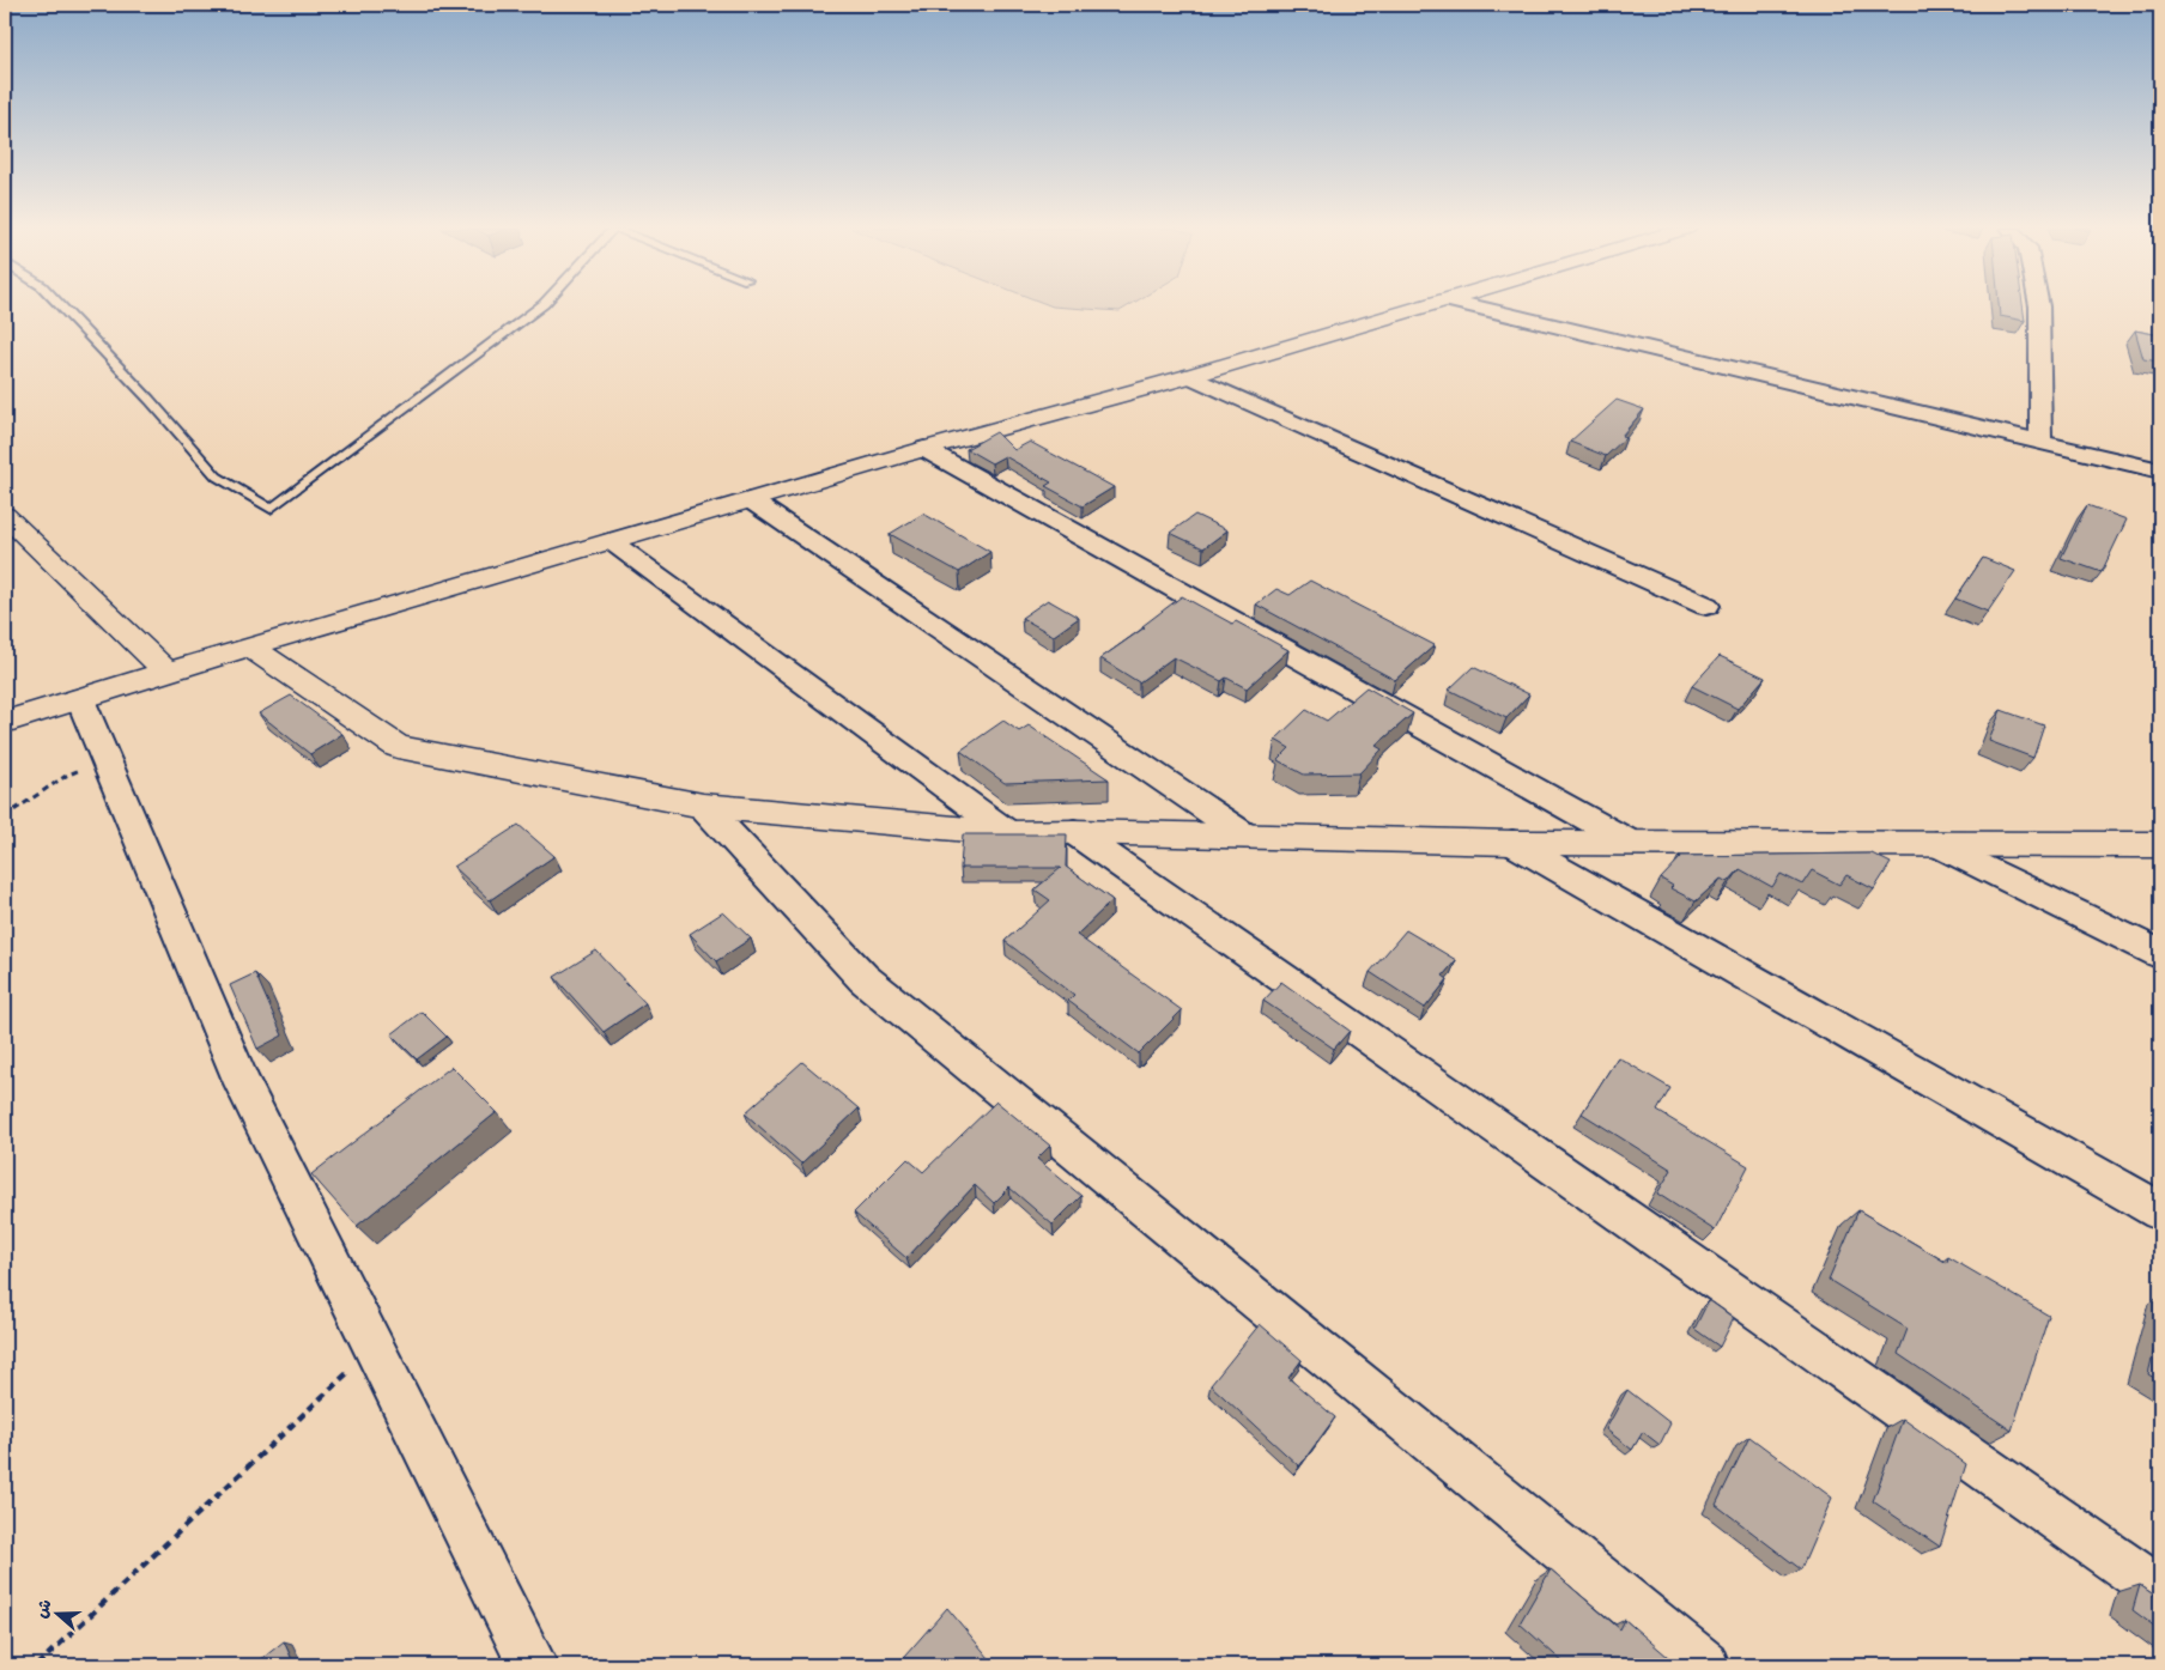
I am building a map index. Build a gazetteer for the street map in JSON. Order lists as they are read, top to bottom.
{
  "north": "left"
}
